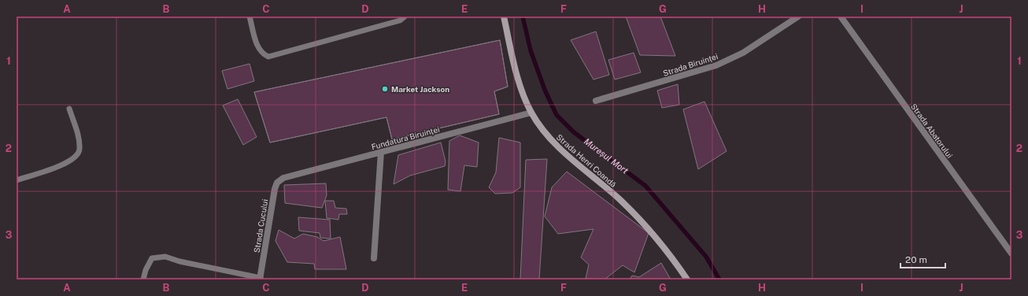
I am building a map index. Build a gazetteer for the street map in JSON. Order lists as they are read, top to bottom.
{
  "streets": {
    "street": [
      "Strada Biruinței",
      "Strada Abatorului",
      "Fundatura Biruinței",
      "Strada Henri Coandă",
      "Strada Cucului"
    ]
  },
  "crossings": [
    ["Fundatura Biruinței", "Strada Henri Coandă"],
    ["Fundatura Biruinței", "Strada Cucului"]
  ],
  "water": ["Mureșul Mort"],
  "places": ["Market Jackson"],
  "scale_bar": "20 m",
  "grid": {
    "columns": [
      "A",
      "B",
      "C",
      "D",
      "E",
      "F",
      "G",
      "H",
      "I",
      "J"
    ],
    "rows": ["1", "2", "3"]
  }
}
